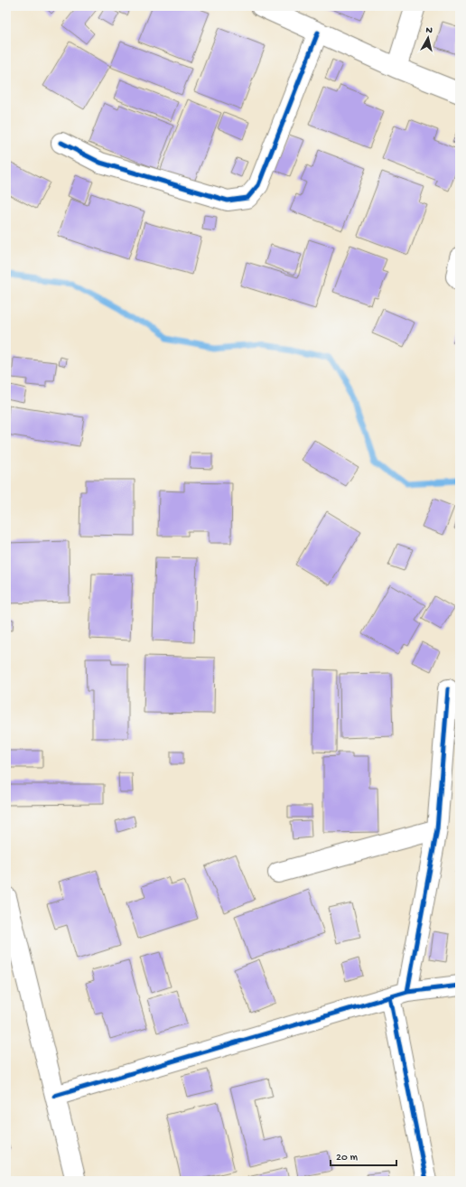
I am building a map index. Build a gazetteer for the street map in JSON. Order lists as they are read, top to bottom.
{
  "scale_bar": "20 m",
  "north": "top"
}
